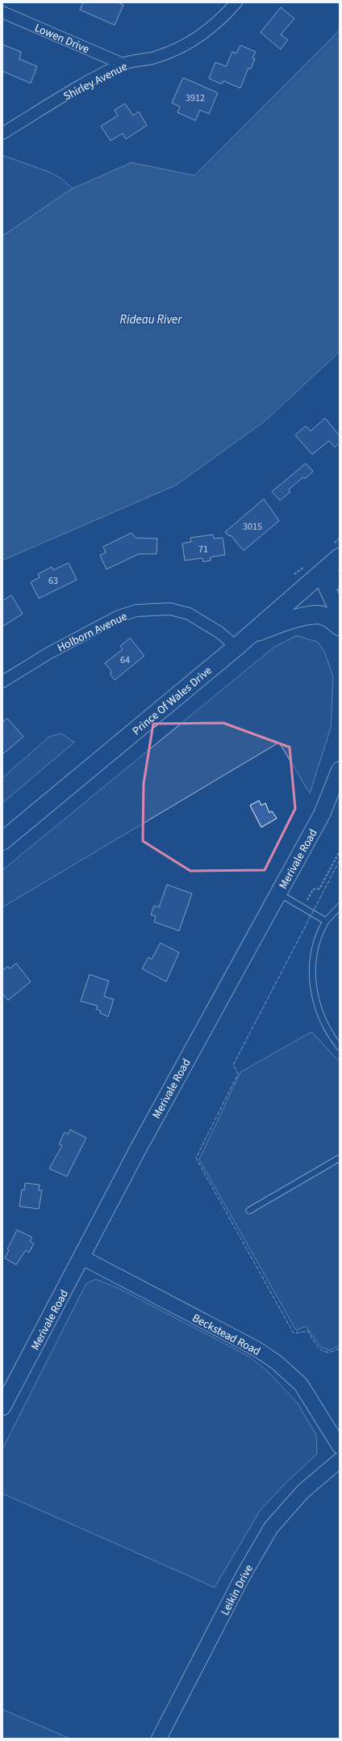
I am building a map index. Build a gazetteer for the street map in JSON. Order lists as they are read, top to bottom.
{
  "streets": {
    "main road": ["Prince Of Wales Drive", "Merivale Road"],
    "street": [
      "Lowen Drive",
      "Shirley Avenue",
      "Holborn Avenue",
      "Beckstead Road",
      "Leikin Drive"
    ]
  },
  "crossings": [
    ["Lowen Drive", "Shirley Avenue"],
    ["Holborn Avenue", "Prince Of Wales Drive"],
    ["Merivale Road", "Beckstead Road"]
  ],
  "water": ["Rideau River"],
  "house_numbers": [
    "3912",
    "3015",
    "71",
    "63",
    "64"
  ]
}
